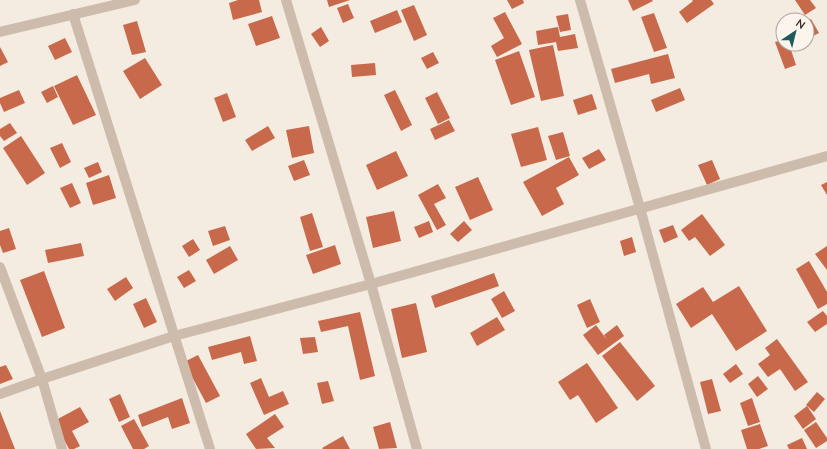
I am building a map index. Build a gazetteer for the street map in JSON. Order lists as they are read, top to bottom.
{
  "north": "top right"
}
